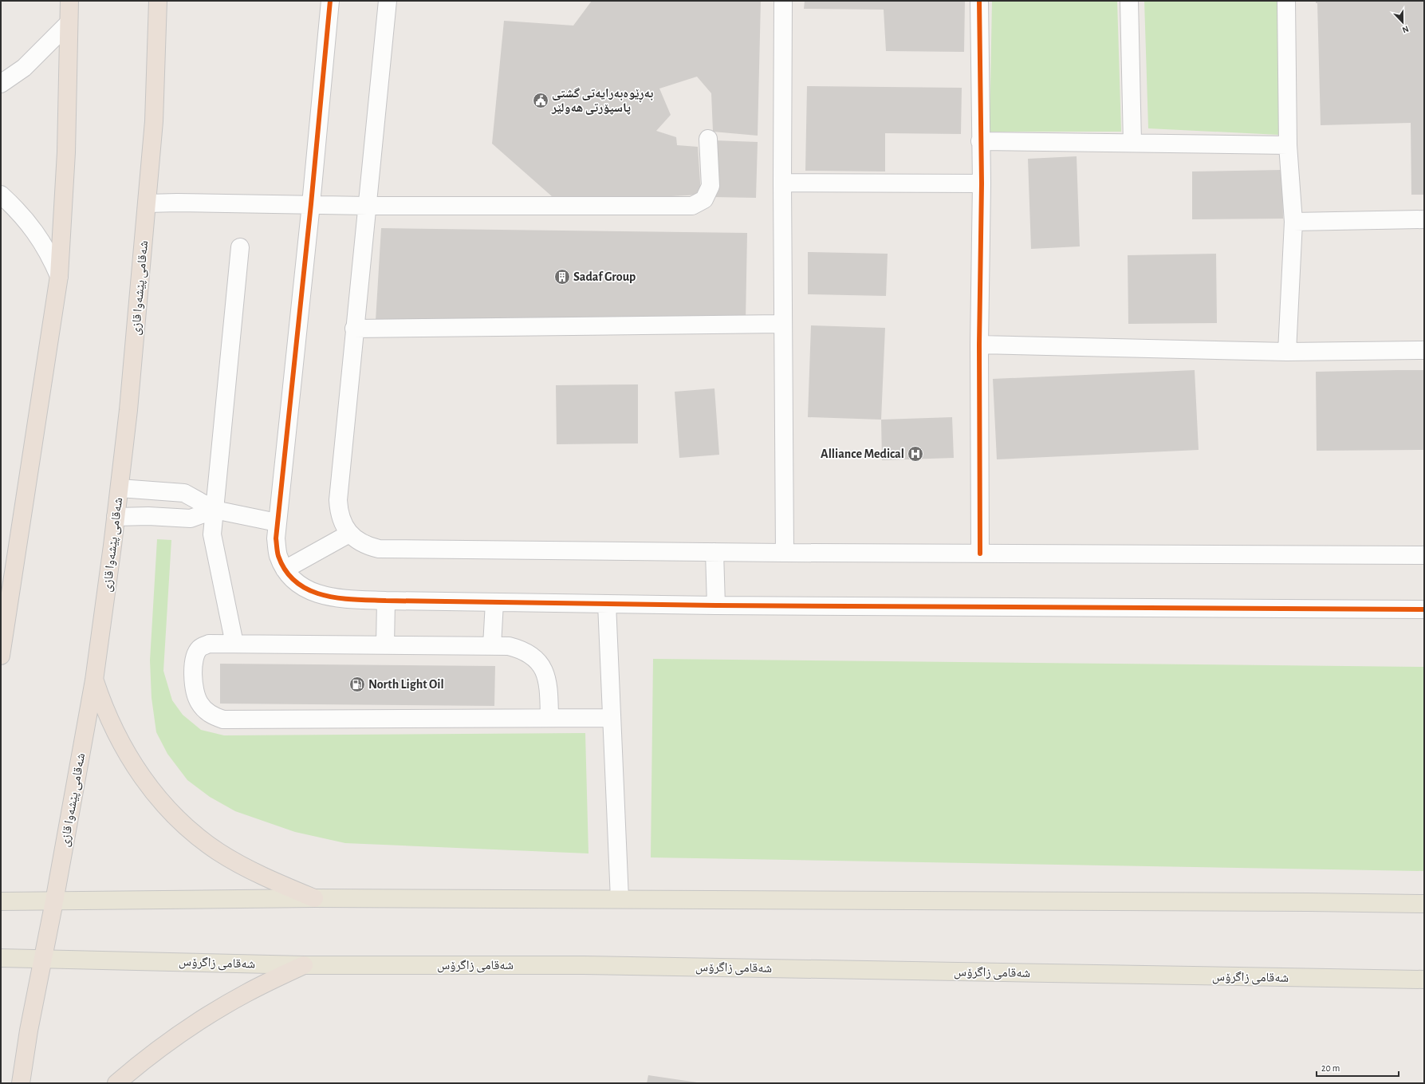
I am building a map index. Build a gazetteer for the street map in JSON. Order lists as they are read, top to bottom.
{
  "streets": {
    "highway": ["شەقامی پێشەوا قازی"],
    "main road": ["شەقامی زاگرۆس"]
  },
  "crossings": [
    ["شەقامی پێشەوا قازی", "شەقامی زاگرۆس"]
  ],
  "places": {
    "public building": ["بەڕێوەبەرایەتی گشتی پاسپۆرتی هەولێر"],
    "building": ["Sadaf Group"],
    "hospital": ["Alliance Medical"],
    "fuel station": ["North Light Oil"]
  },
  "scale_bar": "20 m",
  "north": "bottom"
}
